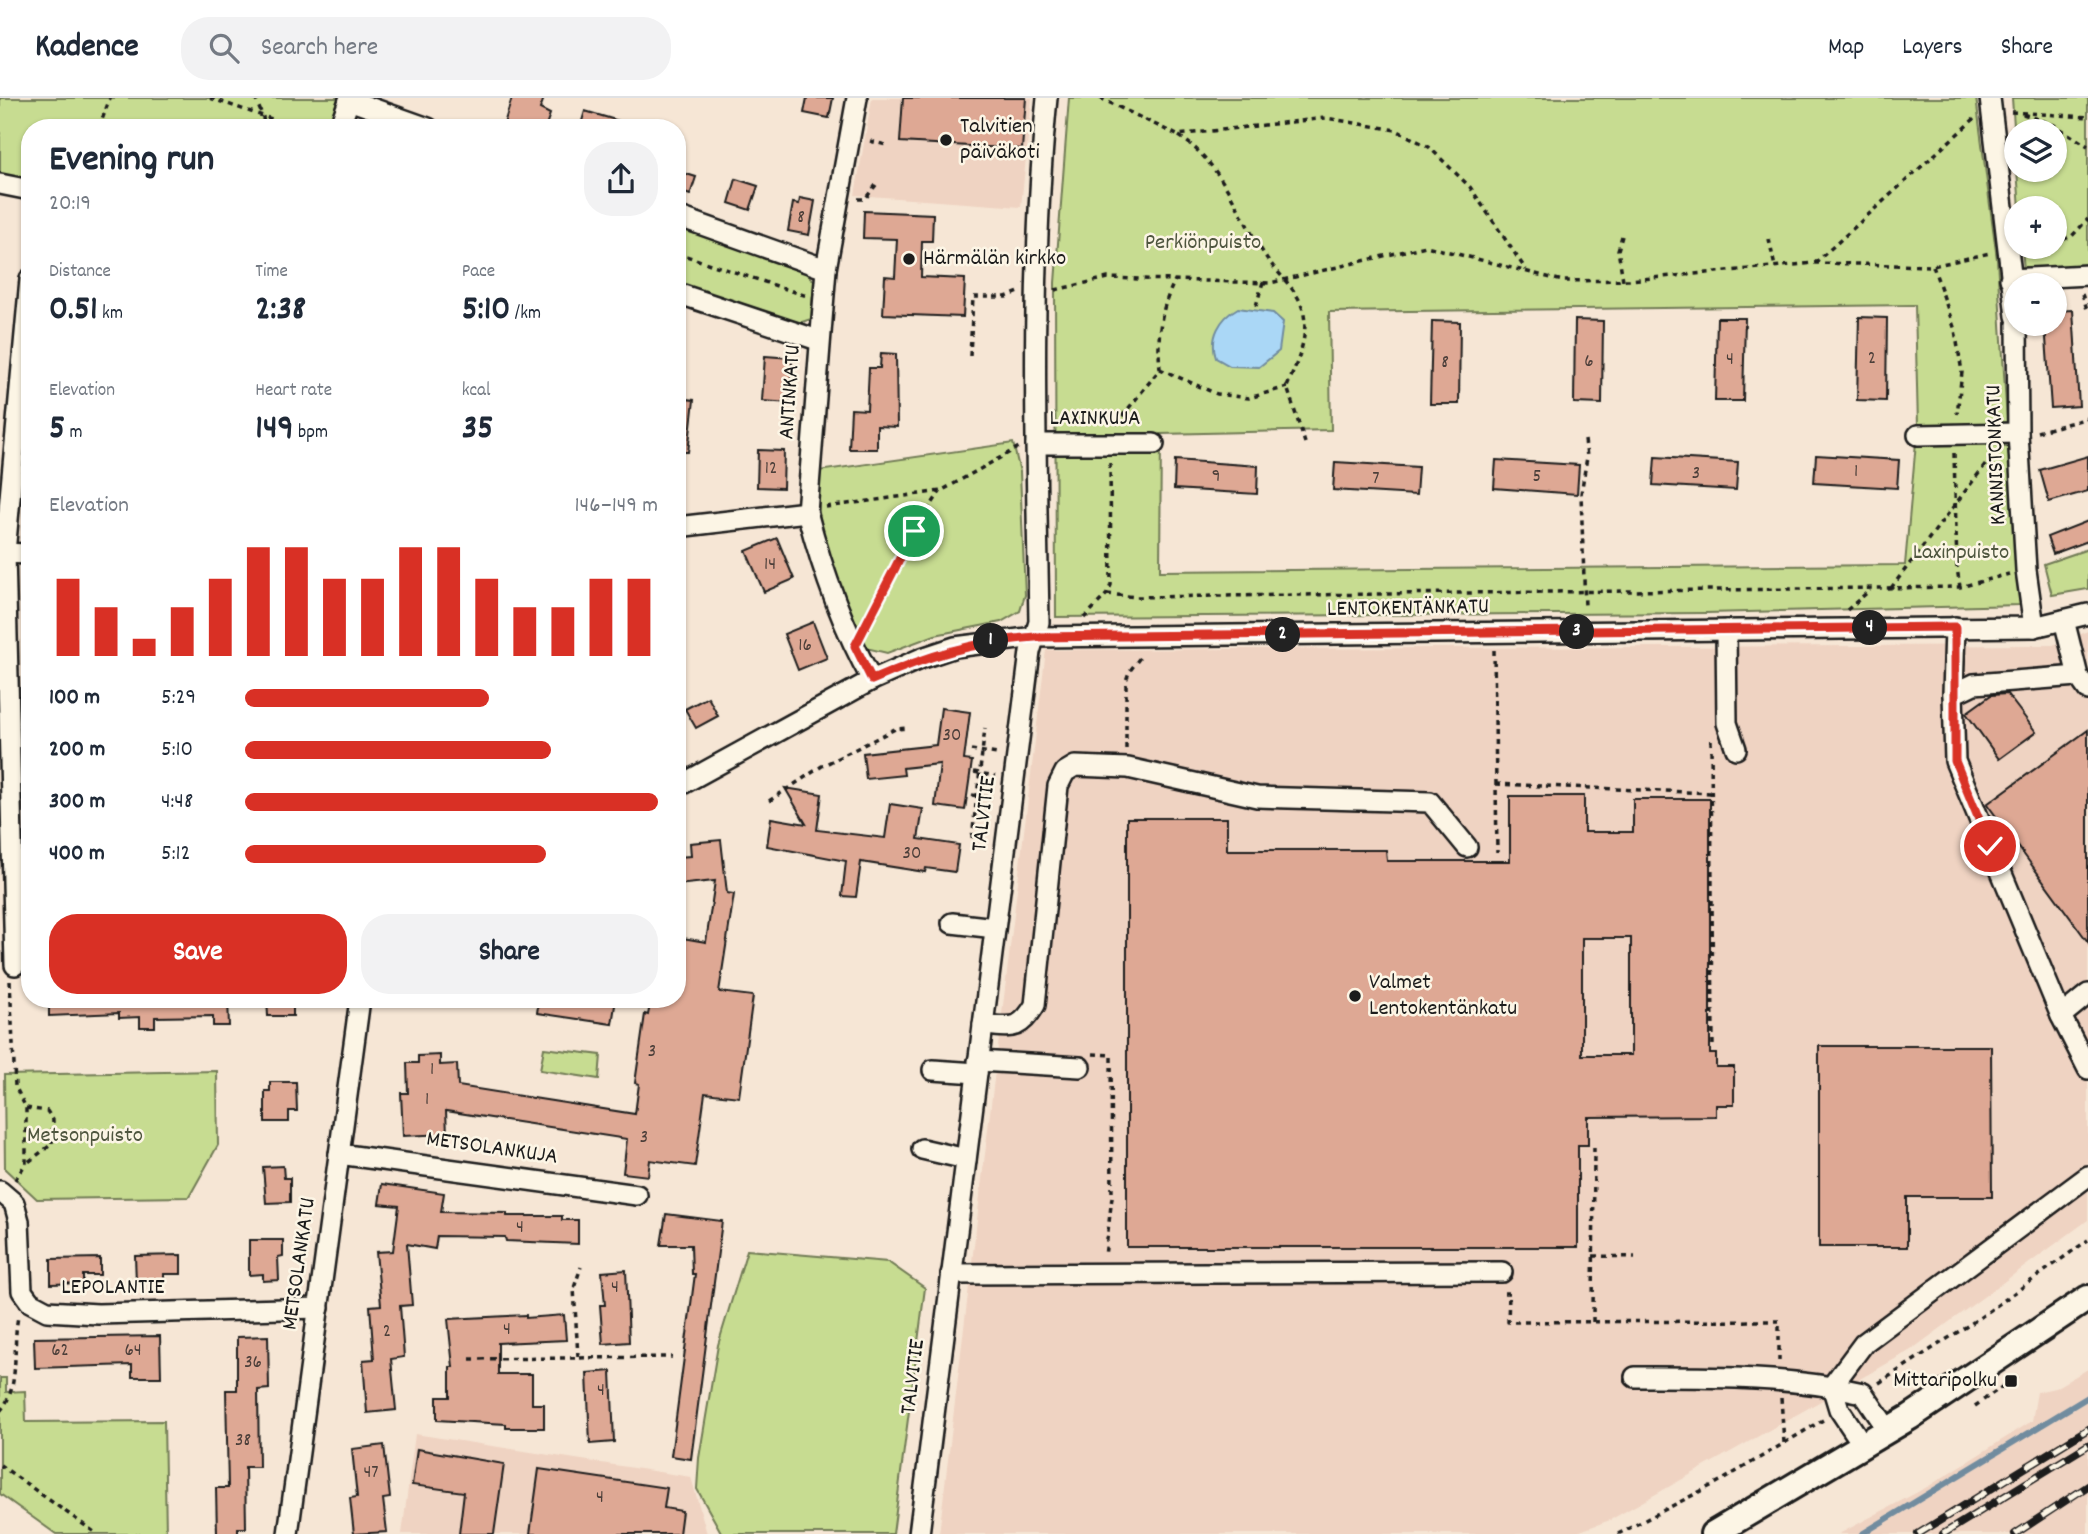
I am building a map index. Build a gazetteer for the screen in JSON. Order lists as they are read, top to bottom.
{
  "streets": {
    "street": [
      "ANTINKATU",
      "LAXINKUJA",
      "KANNISTONKATU",
      "LENTOKENTÄNKATU",
      "TALVITIE",
      "METSOLANKUJA",
      "METSOLANKATU",
      "LEPOLANTIE"
    ]
  },
  "crossings": [
    ["ANTINKATU", "LENTOKENTÄNKATU"],
    ["LAXINKUJA", "TALVITIE"],
    ["KANNISTONKATU", "LENTOKENTÄNKATU"],
    ["LENTOKENTÄNKATU", "TALVITIE"],
    ["METSOLANKUJA", "METSOLANKATU"],
    ["METSOLANKATU", "LEPOLANTIE"]
  ],
  "parks": ["Perkiönpuisto", "Laxinpuisto", "Metsonpuisto"],
  "places": {
    "other": ["Talvitien päiväkoti", "Härmälän kirkko", "Valmet Lentokentänkatu"],
    "transit": ["Mittaripolku"]
  },
  "house_numbers": [
    "8",
    "2",
    "4",
    "6",
    "8",
    "12",
    "1",
    "3",
    "9",
    "5",
    "7",
    "14",
    "16",
    "30",
    "30",
    "3",
    "1",
    "1",
    "3",
    "4",
    "4",
    "4",
    "2",
    "62",
    "64",
    "36",
    "4",
    "38",
    "47",
    "4"
  ],
  "page": {
    "header": "Kadence",
    "search": "Search here",
    "nav": ["Map", "Layers", "Share"],
    "map_buttons": ["+", "−"],
    "heading": ["Evening run", "20:19"],
    "stats": [
      ["Distance", "0.51 km"],
      ["Time", "2:38"],
      ["Pace", "5:10 /km"],
      ["Elevation", "5 m"],
      ["Heart rate", "149 bpm"],
      ["kcal", "35"]
    ],
    "chart": ["Elevation", "146–149 m"],
    "pins": [
      "4",
      "3",
      "2",
      "1"
    ],
    "list": [
      {
        "name": "100 m",
        "note": "5:29"
      },
      {
        "name": "200 m",
        "note": "5:10"
      },
      {
        "name": "300 m",
        "note": "4:48"
      },
      {
        "name": "400 m",
        "note": "5:12"
      }
    ],
    "buttons": ["Save", "Share"]
  }
}
